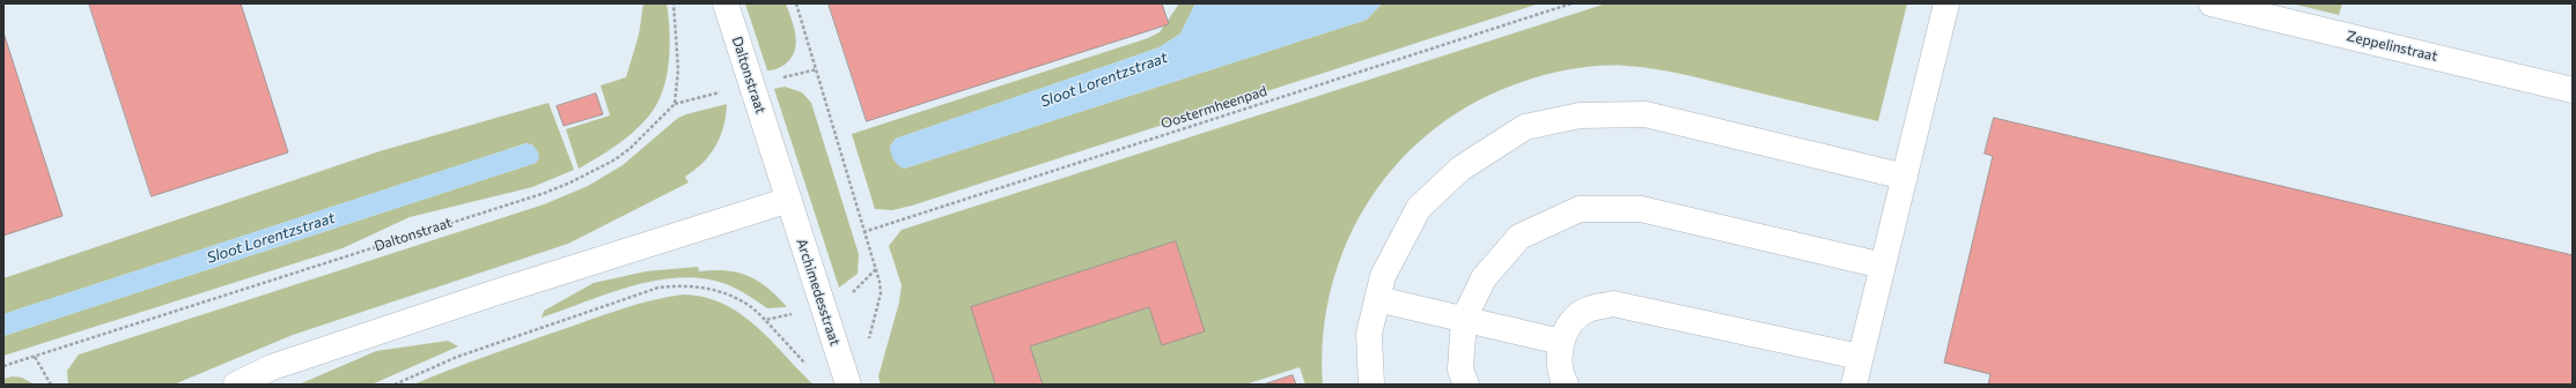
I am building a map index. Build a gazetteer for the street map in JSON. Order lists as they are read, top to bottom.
{
  "streets": {
    "street": ["Zeppelinstraat", "Daltonstraat", "Archimedesstraat"],
    "path": ["Oostermheenpad"]
  },
  "crossings": [
    ["Daltonstraat", "Archimedesstraat"]
  ],
  "water": ["Sloot Lorentzstraat"]
}
